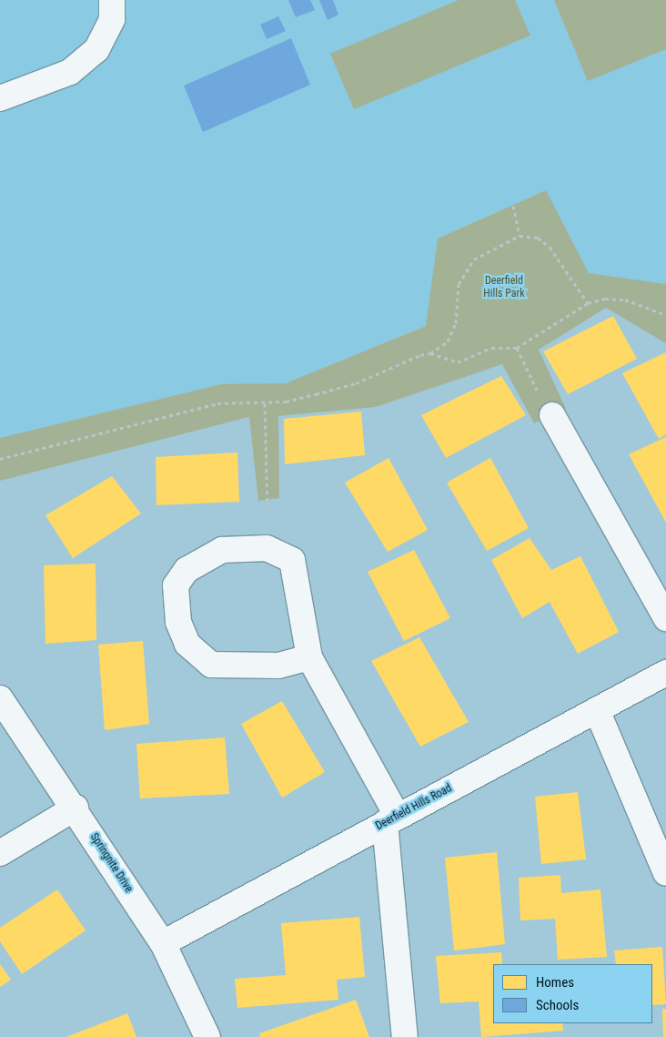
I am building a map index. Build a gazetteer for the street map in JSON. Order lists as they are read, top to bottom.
{
  "streets": {
    "street": ["Deerfield Hills Road", "Springnite Drive"]
  },
  "crossings": [
    ["Deerfield Hills Road", "Springnite Drive"]
  ],
  "parks": ["Deerfield Hills Park"],
  "legend": ["Homes", "Schools"]
}
